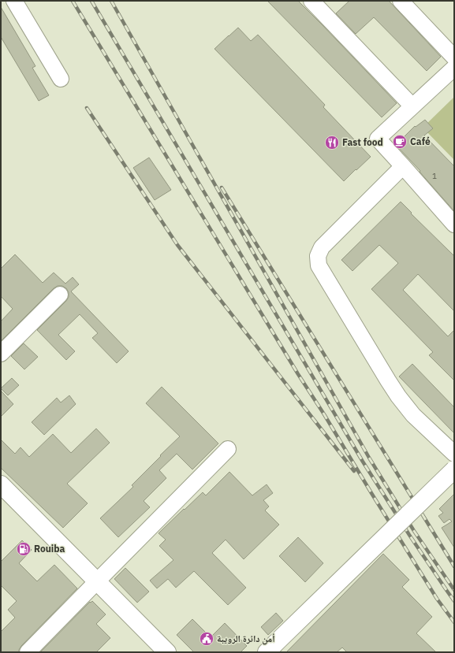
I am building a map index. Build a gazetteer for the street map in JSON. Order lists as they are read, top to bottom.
{
  "places": {
    "cafe": ["Café"],
    "restaurant": ["Fast food"],
    "fuel station": ["Rouiba"],
    "public building": ["أمن دائرة الرويبة"]
  },
  "house_numbers": ["1"]
}
